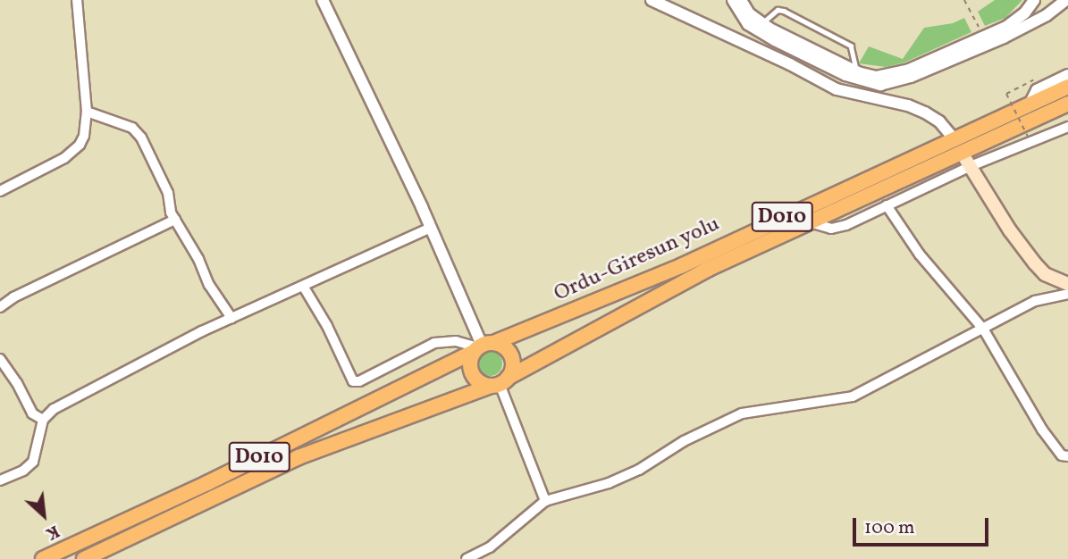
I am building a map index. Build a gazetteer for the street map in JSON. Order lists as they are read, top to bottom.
{
  "streets": {
    "highway": ["D010", "Ordu-Giresun yolu"]
  },
  "scale_bar": "100 m",
  "north": "bottom right"
}
